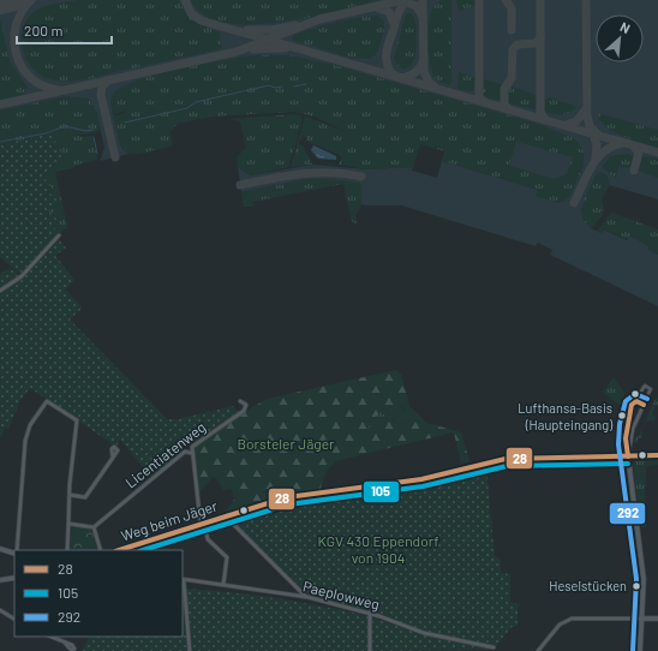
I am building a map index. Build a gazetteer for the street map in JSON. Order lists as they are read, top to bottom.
{
  "streets": {
    "street": ["Licentiatenweg", "Weg beim Jäger", "Paeplowweg"]
  },
  "parks": ["Borsteler Jäger", "KGV 430 Eppendorf von 1904"],
  "places": ["Lufthansa-Basis (Haupteingang)", "Heselstücken"],
  "lines": ["transit line 292", "transit line 28", "transit line 105"],
  "legend": ["28", "105", "292"],
  "scale_bar": "200 m",
  "north": "top right"
}
